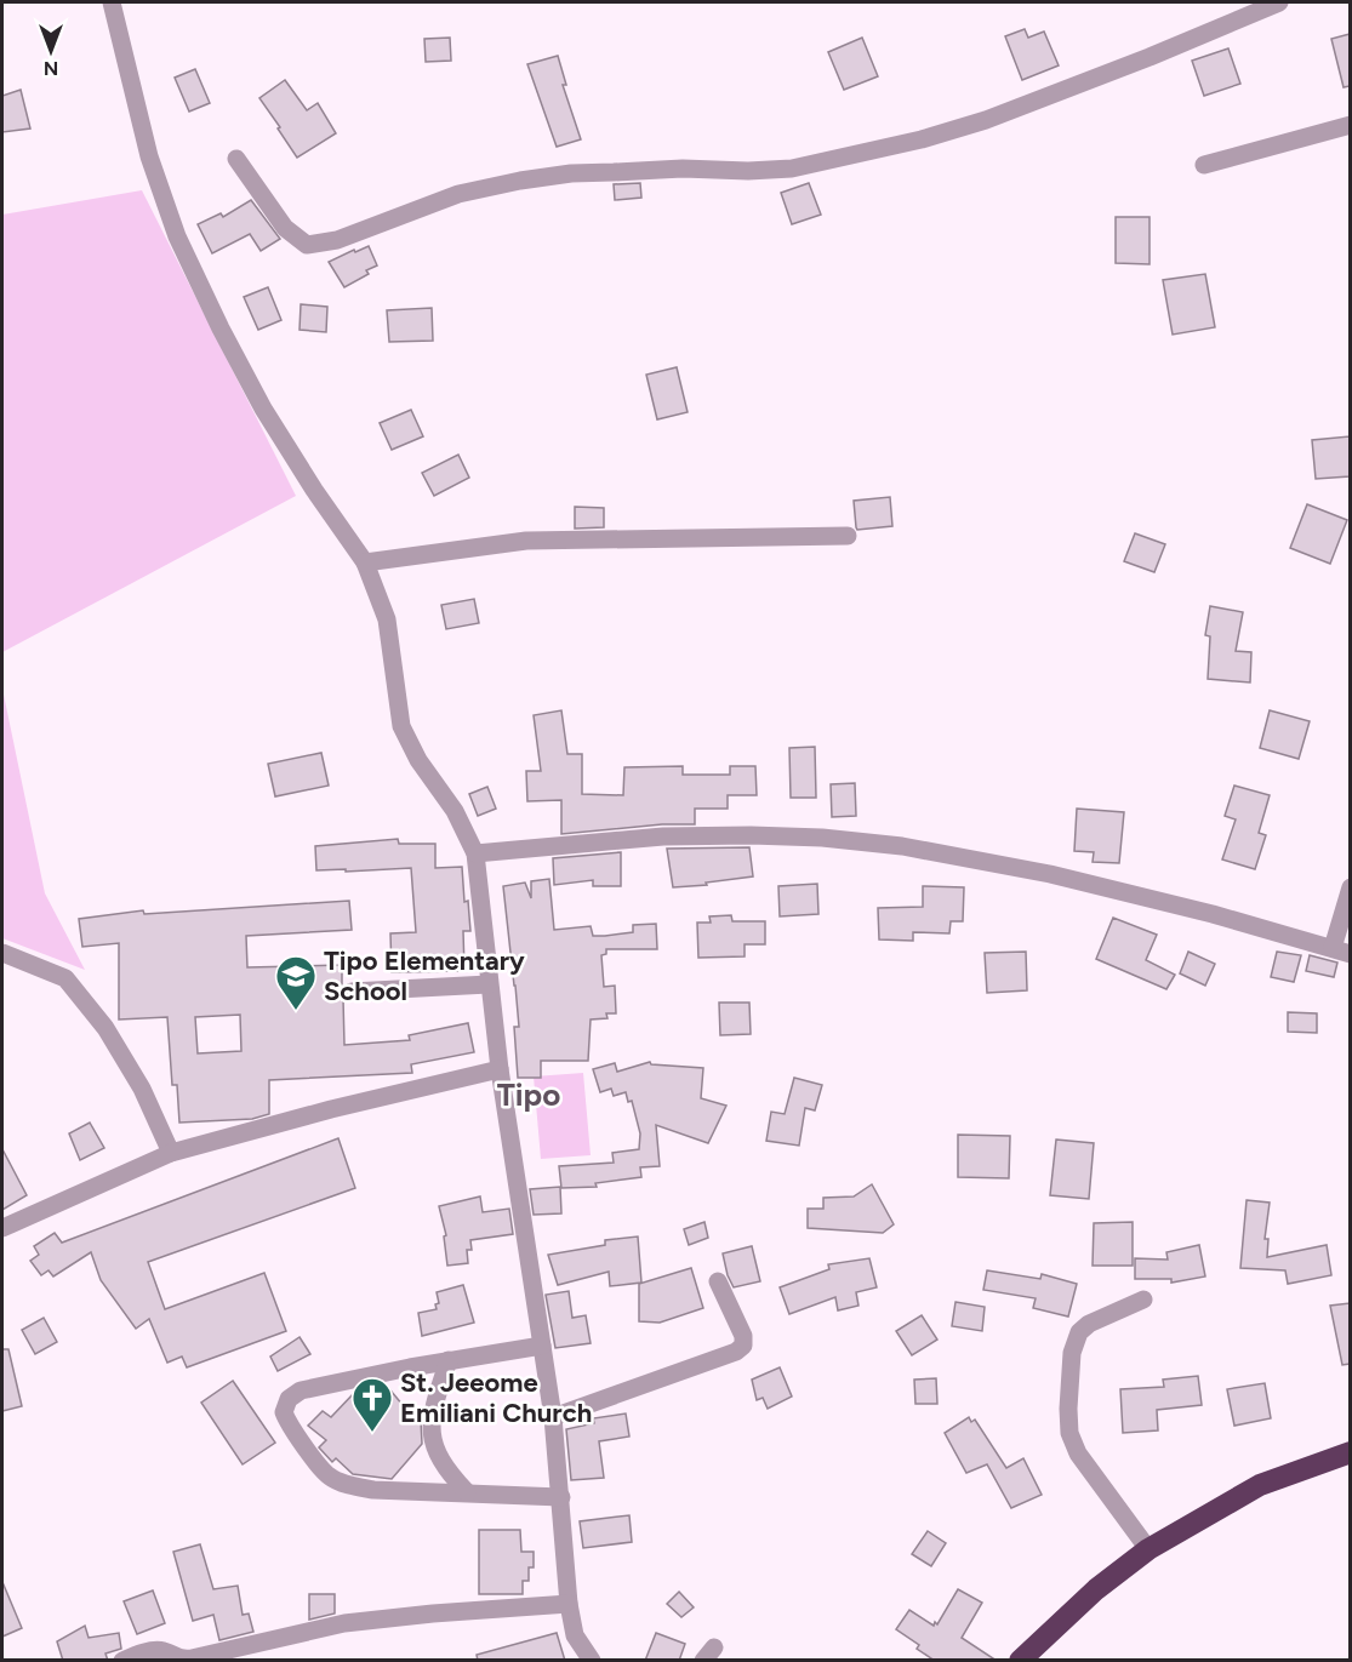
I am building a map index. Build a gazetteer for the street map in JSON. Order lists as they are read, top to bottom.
{
  "districts": ["Tipo"],
  "places": {
    "school or university": ["Tipo Elementary School"],
    "church": ["St. Jeeome Emiliani Church"]
  },
  "north": "bottom"
}
